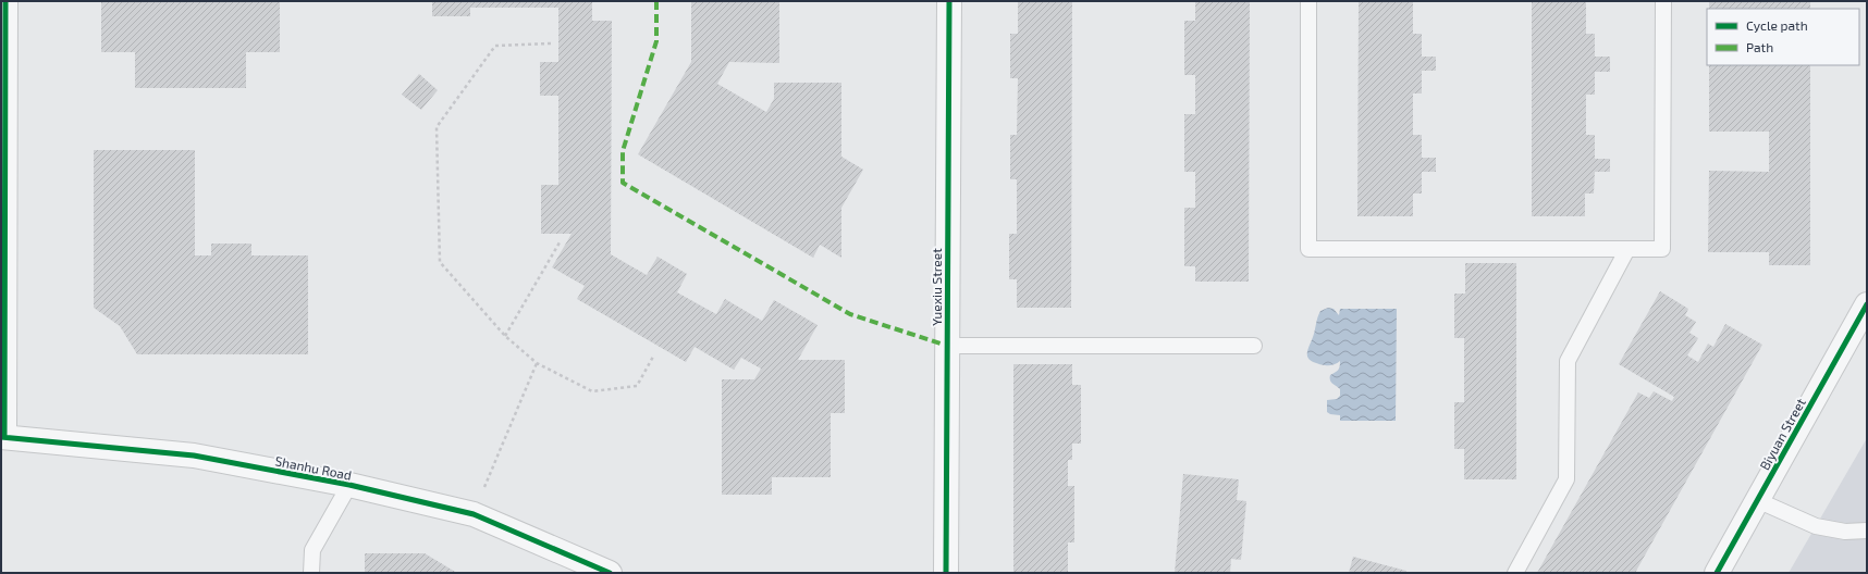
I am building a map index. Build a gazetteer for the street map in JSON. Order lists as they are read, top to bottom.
{
  "streets": {
    "street": ["Yuexiu Street", "Biyuan Street", "Shanhu Road"]
  },
  "legend": ["Cycle path", "Path"]
}
